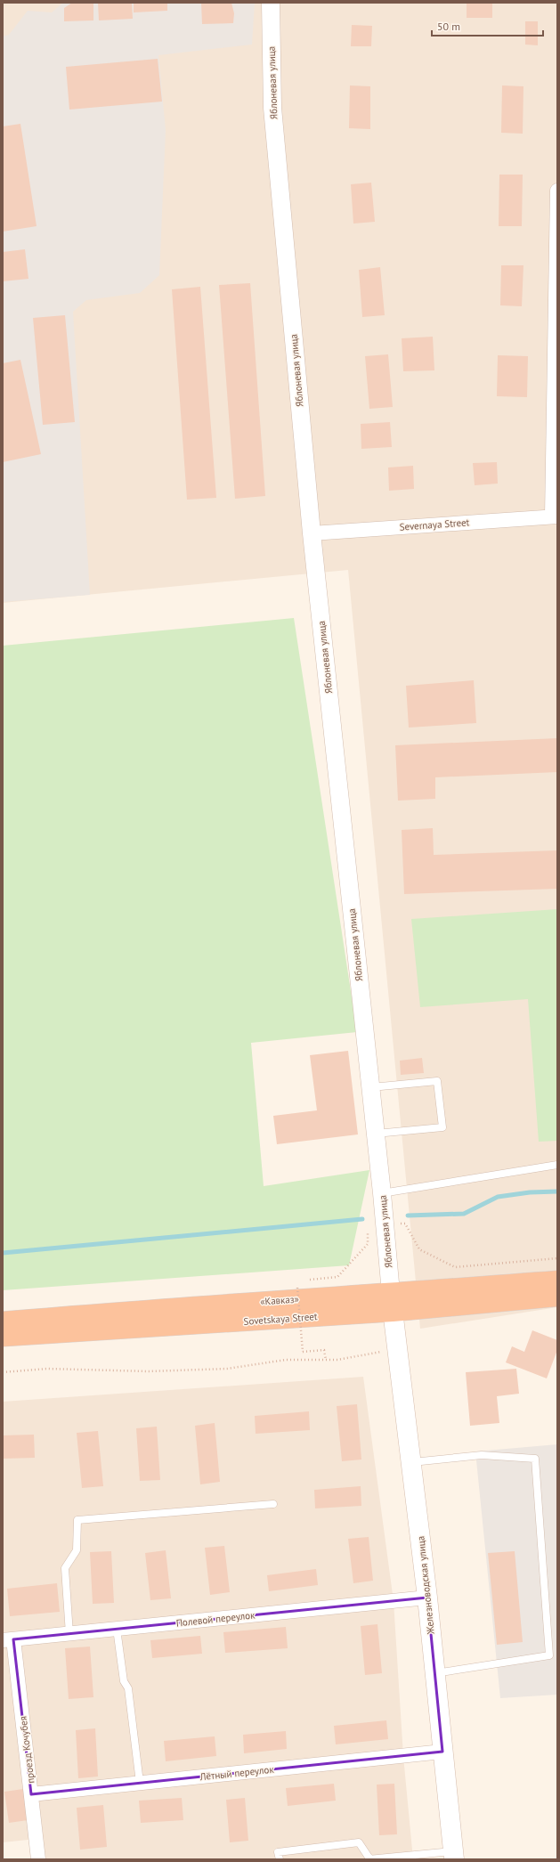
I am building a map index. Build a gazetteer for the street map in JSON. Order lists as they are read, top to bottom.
{
  "streets": {
    "highway": ["«Кавказ»", "Sovetskaya Street"],
    "main road": ["Железноводская улица"],
    "street": [
      "Яблоневая улица",
      "Severnaya Street",
      "Полевой переулок",
      "проезд Кочубея",
      "Лётный переулок"
    ]
  },
  "crossings": [
    ["Яблоневая улица", "Severnaya Street"],
    ["Яблоневая улица", "«Кавказ»"],
    ["Яблоневая улица", "Sovetskaya Street"],
    ["Яблоневая улица", "Железноводская улица"],
    ["«Кавказ»", "Sovetskaya Street"],
    ["«Кавказ»", "Железноводская улица"],
    ["Sovetskaya Street", "Железноводская улица"],
    ["Железноводская улица", "Полевой переулок"],
    ["Железноводская улица", "Лётный переулок"],
    ["Полевой переулок", "проезд Кочубея"],
    ["проезд Кочубея", "Лётный переулок"]
  ],
  "scale_bar": "50 m"
}
